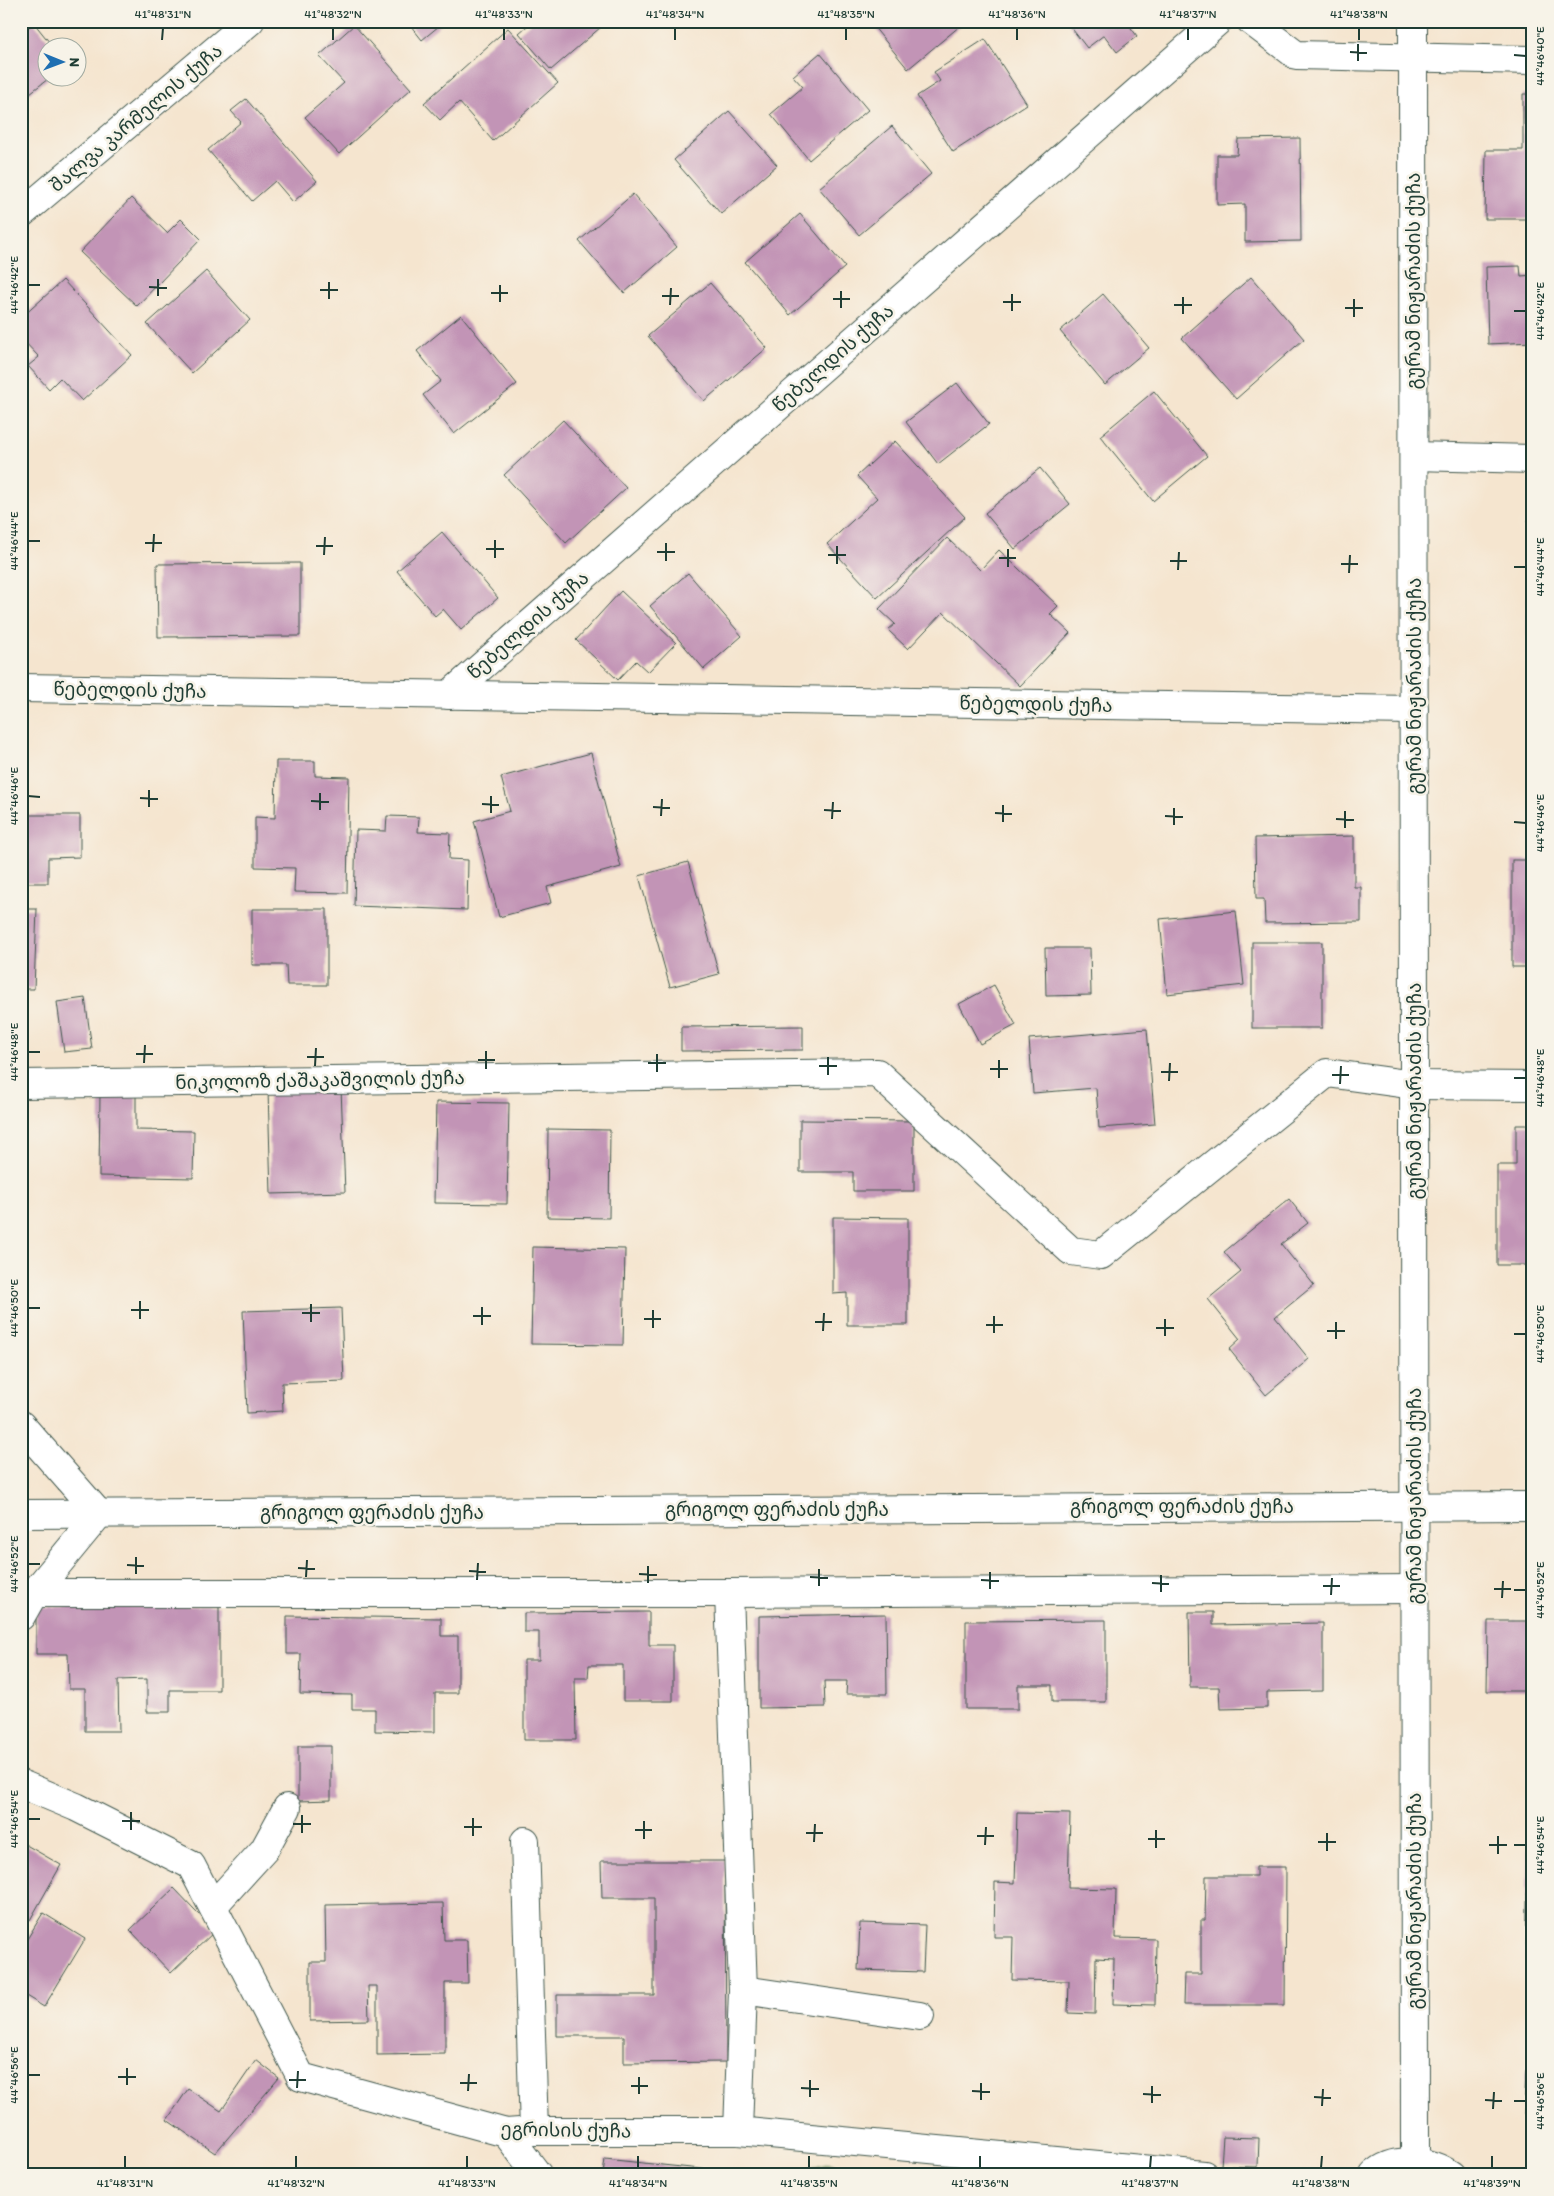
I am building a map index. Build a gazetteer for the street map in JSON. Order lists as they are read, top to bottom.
{
  "streets": {
    "street": [
      "შალვა კარმელის ქუჩა",
      "გურამ ნიჟარაძის ქუჩა",
      "წებელდის ქუჩა",
      "ნიკოლოზ ქაშაკაშვილის ქუჩა",
      "გრიგოლ ფერაძის ქუჩა",
      "ეგრისის ქუჩა"
    ]
  },
  "crossings": [
    ["გურამ ნიჟარაძის ქუჩა", "წებელდის ქუჩა"],
    ["გურამ ნიჟარაძის ქუჩა", "ნიკოლოზ ქაშაკაშვილის ქუჩა"],
    ["გურამ ნიჟარაძის ქუჩა", "გრიგოლ ფერაძის ქუჩა"]
  ],
  "north": "right",
  "coordinates": [
    "41°48'31\"N",
    "41°48'32\"N",
    "41°48'33\"N",
    "41°48'34\"N",
    "41°48'35\"N",
    "41°48'36\"N",
    "41°48'37\"N",
    "41°48'38\"N",
    "44°46'40\"E",
    "44°46'42\"E",
    "44°46'44\"E",
    "44°46'46\"E",
    "44°46'48\"E",
    "44°46'50\"E",
    "44°46'52\"E",
    "44°46'54\"E",
    "44°46'56\"E",
    "41°48'39\"N"
  ]
}
